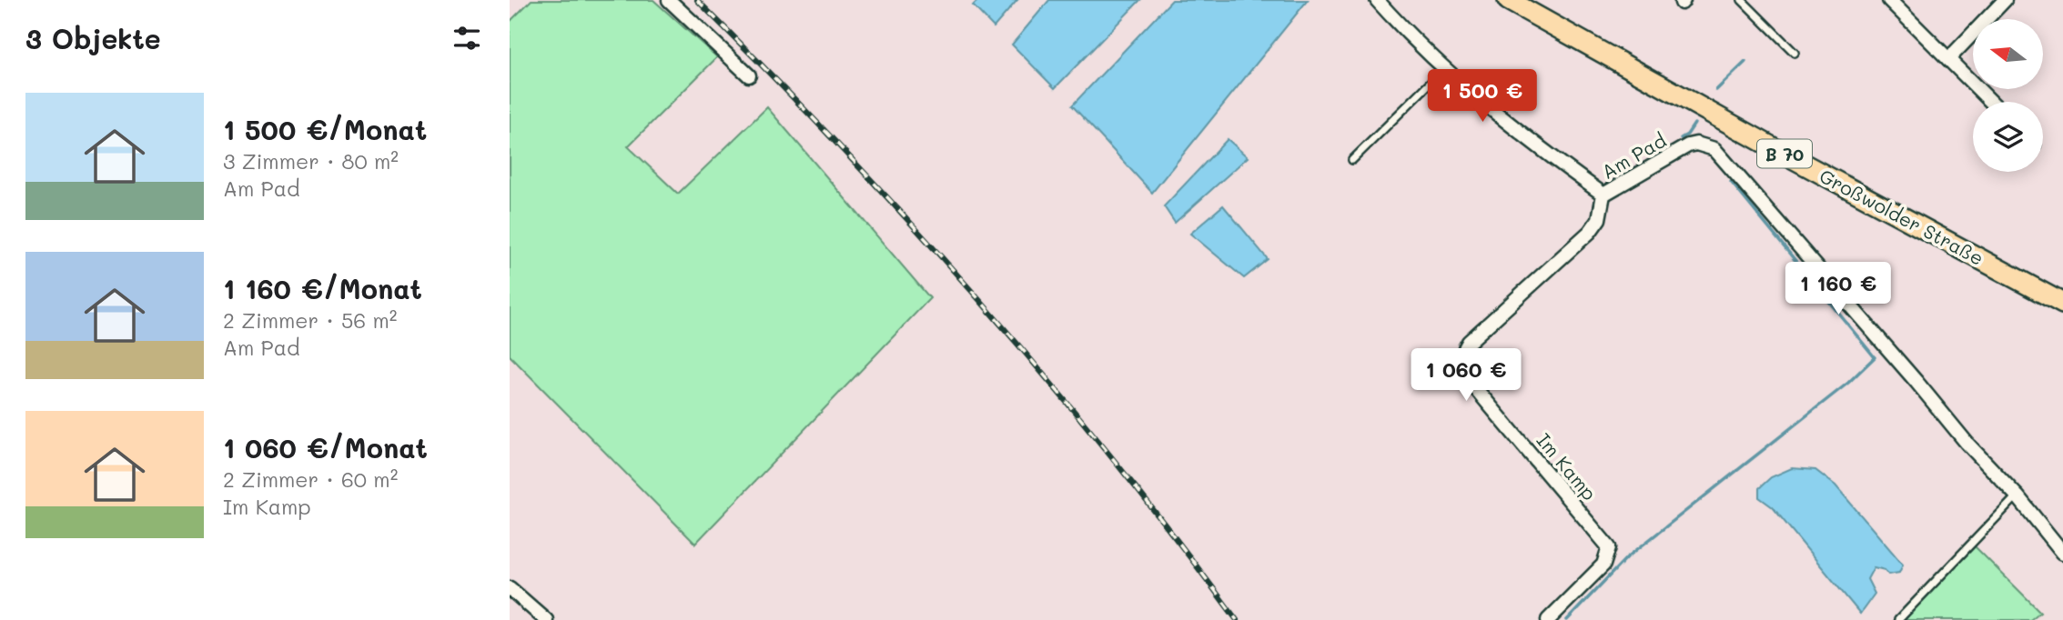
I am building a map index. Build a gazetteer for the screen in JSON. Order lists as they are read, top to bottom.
{
  "streets": {
    "main road": ["B 70", "Großwolder Straße"],
    "street": ["Am Pad", "Im Kamp"]
  },
  "crossings": [
    ["Am Pad", "Im Kamp"]
  ],
  "north": "left",
  "page": {
    "heading": "3 Objekte",
    "price": ["1 500 €", "1 160 €", "1 060 €"],
    "list": [
      {
        "name": "1 500 €/Monat",
        "note": "3 Zimmer · 80 m² · Am Pad"
      },
      {
        "name": "1 160 €/Monat",
        "note": "2 Zimmer · 56 m² · Am Pad"
      },
      {
        "name": "1 060 €/Monat",
        "note": "2 Zimmer · 60 m² · Im Kamp"
      }
    ]
  }
}
